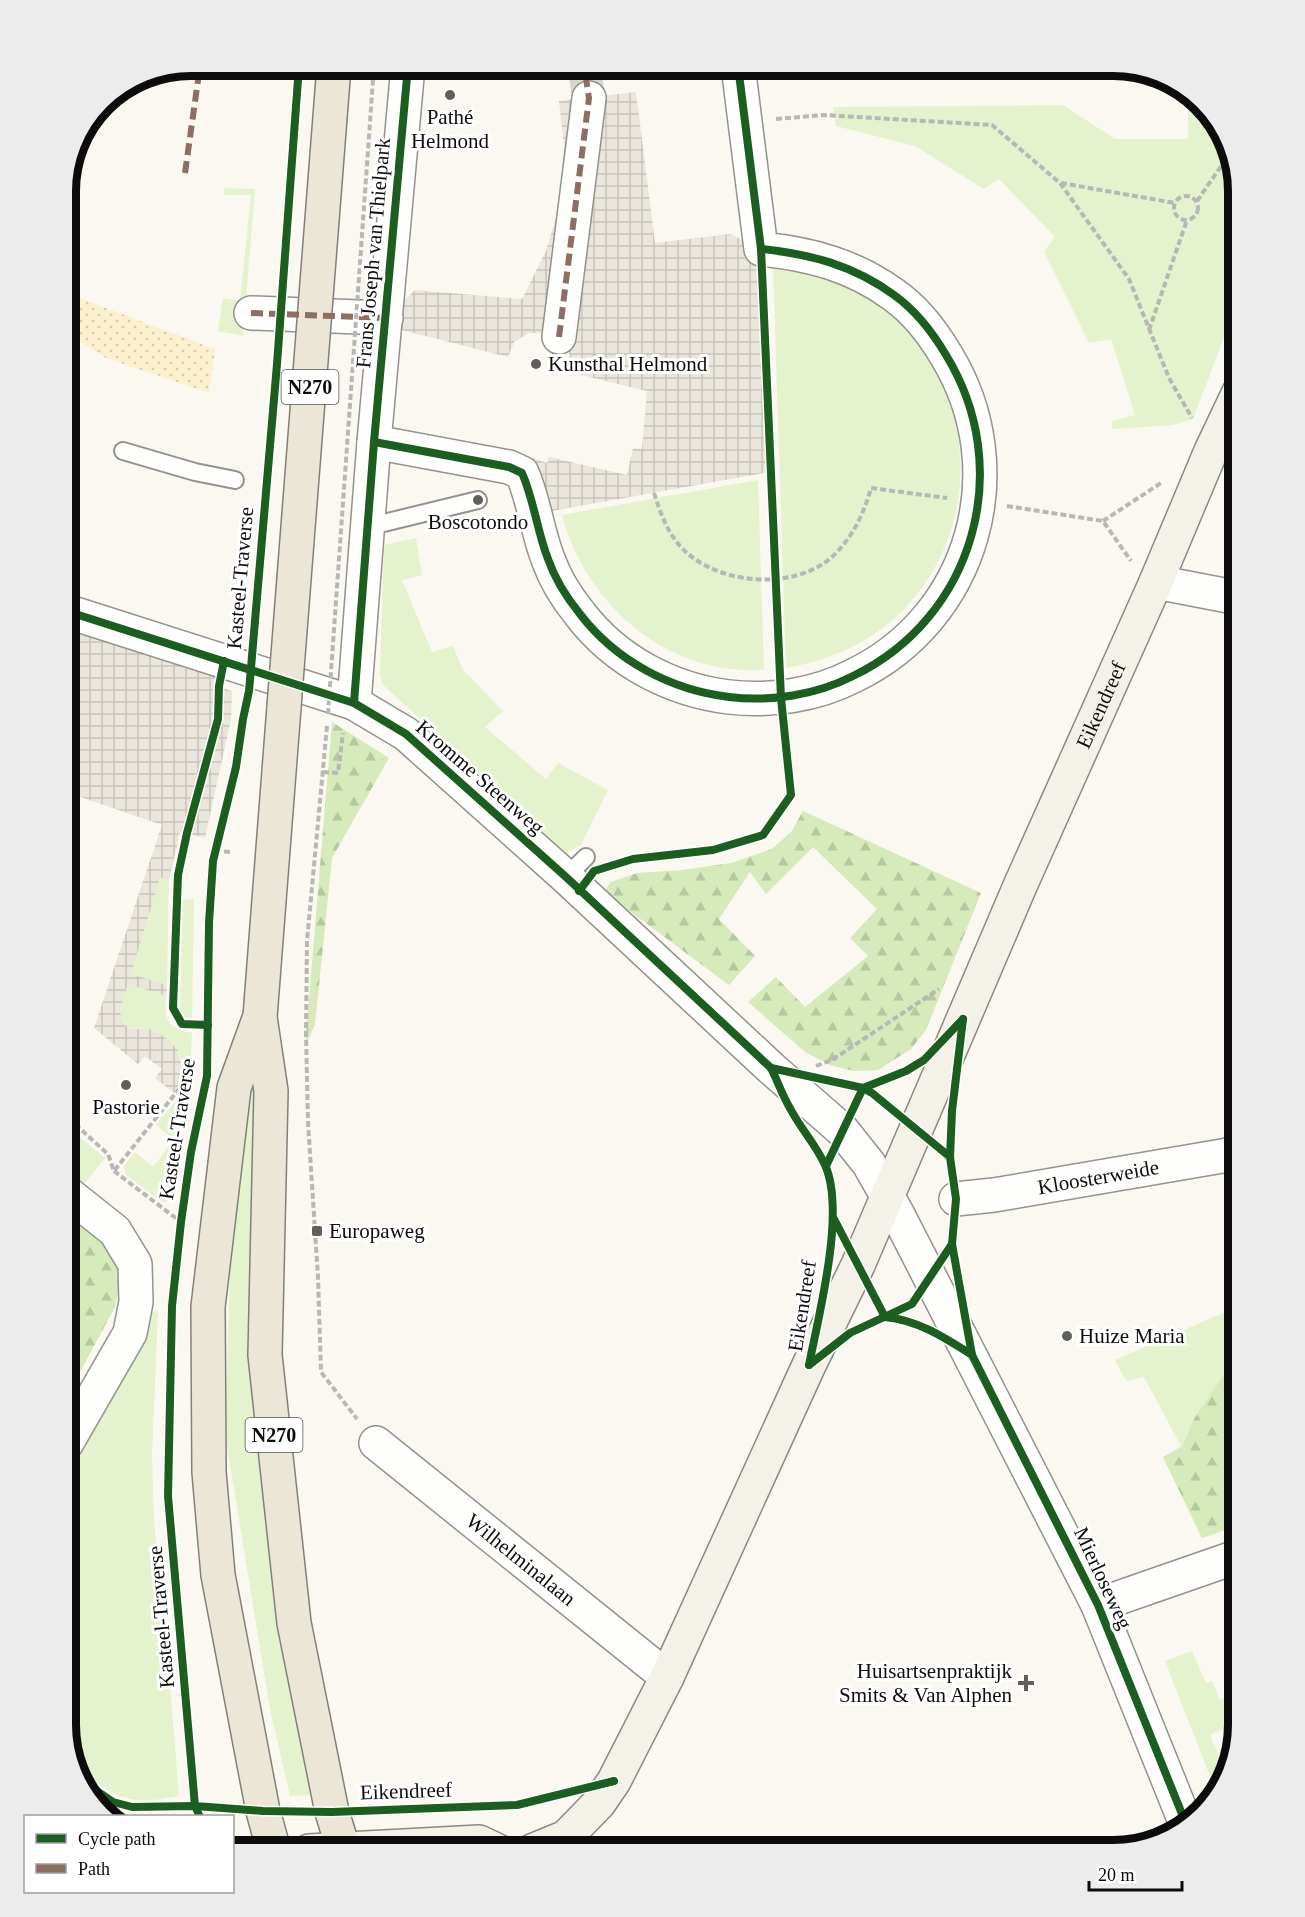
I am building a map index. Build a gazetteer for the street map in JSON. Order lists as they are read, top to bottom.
{
  "streets": {
    "main road": ["N270"],
    "street": [
      "Frans Joseph van Thielpark",
      "Eikendreef",
      "Kromme Steenweg",
      "Kloosterweide",
      "Wilhelminalaan",
      "Mierloseweg"
    ],
    "cycle path": ["Kasteel-Traverse"]
  },
  "crossings": [
    ["Frans Joseph van Thielpark", "Kromme Steenweg"],
    ["Eikendreef", "Kromme Steenweg"],
    ["Eikendreef", "Wilhelminalaan"],
    ["Eikendreef", "Mierloseweg"],
    ["Kromme Steenweg", "Mierloseweg"]
  ],
  "places": {
    "other": [
      "Pathé Helmond",
      "Kunsthal Helmond",
      "Boscotondo",
      "Pastorie",
      "Huize Maria"
    ],
    "transit": ["Europaweg"],
    "health": ["Huisartsenpraktijk Smits & Van Alphen"]
  },
  "legend": ["Cycle path", "Path"],
  "scale_bar": "20 m"
}
